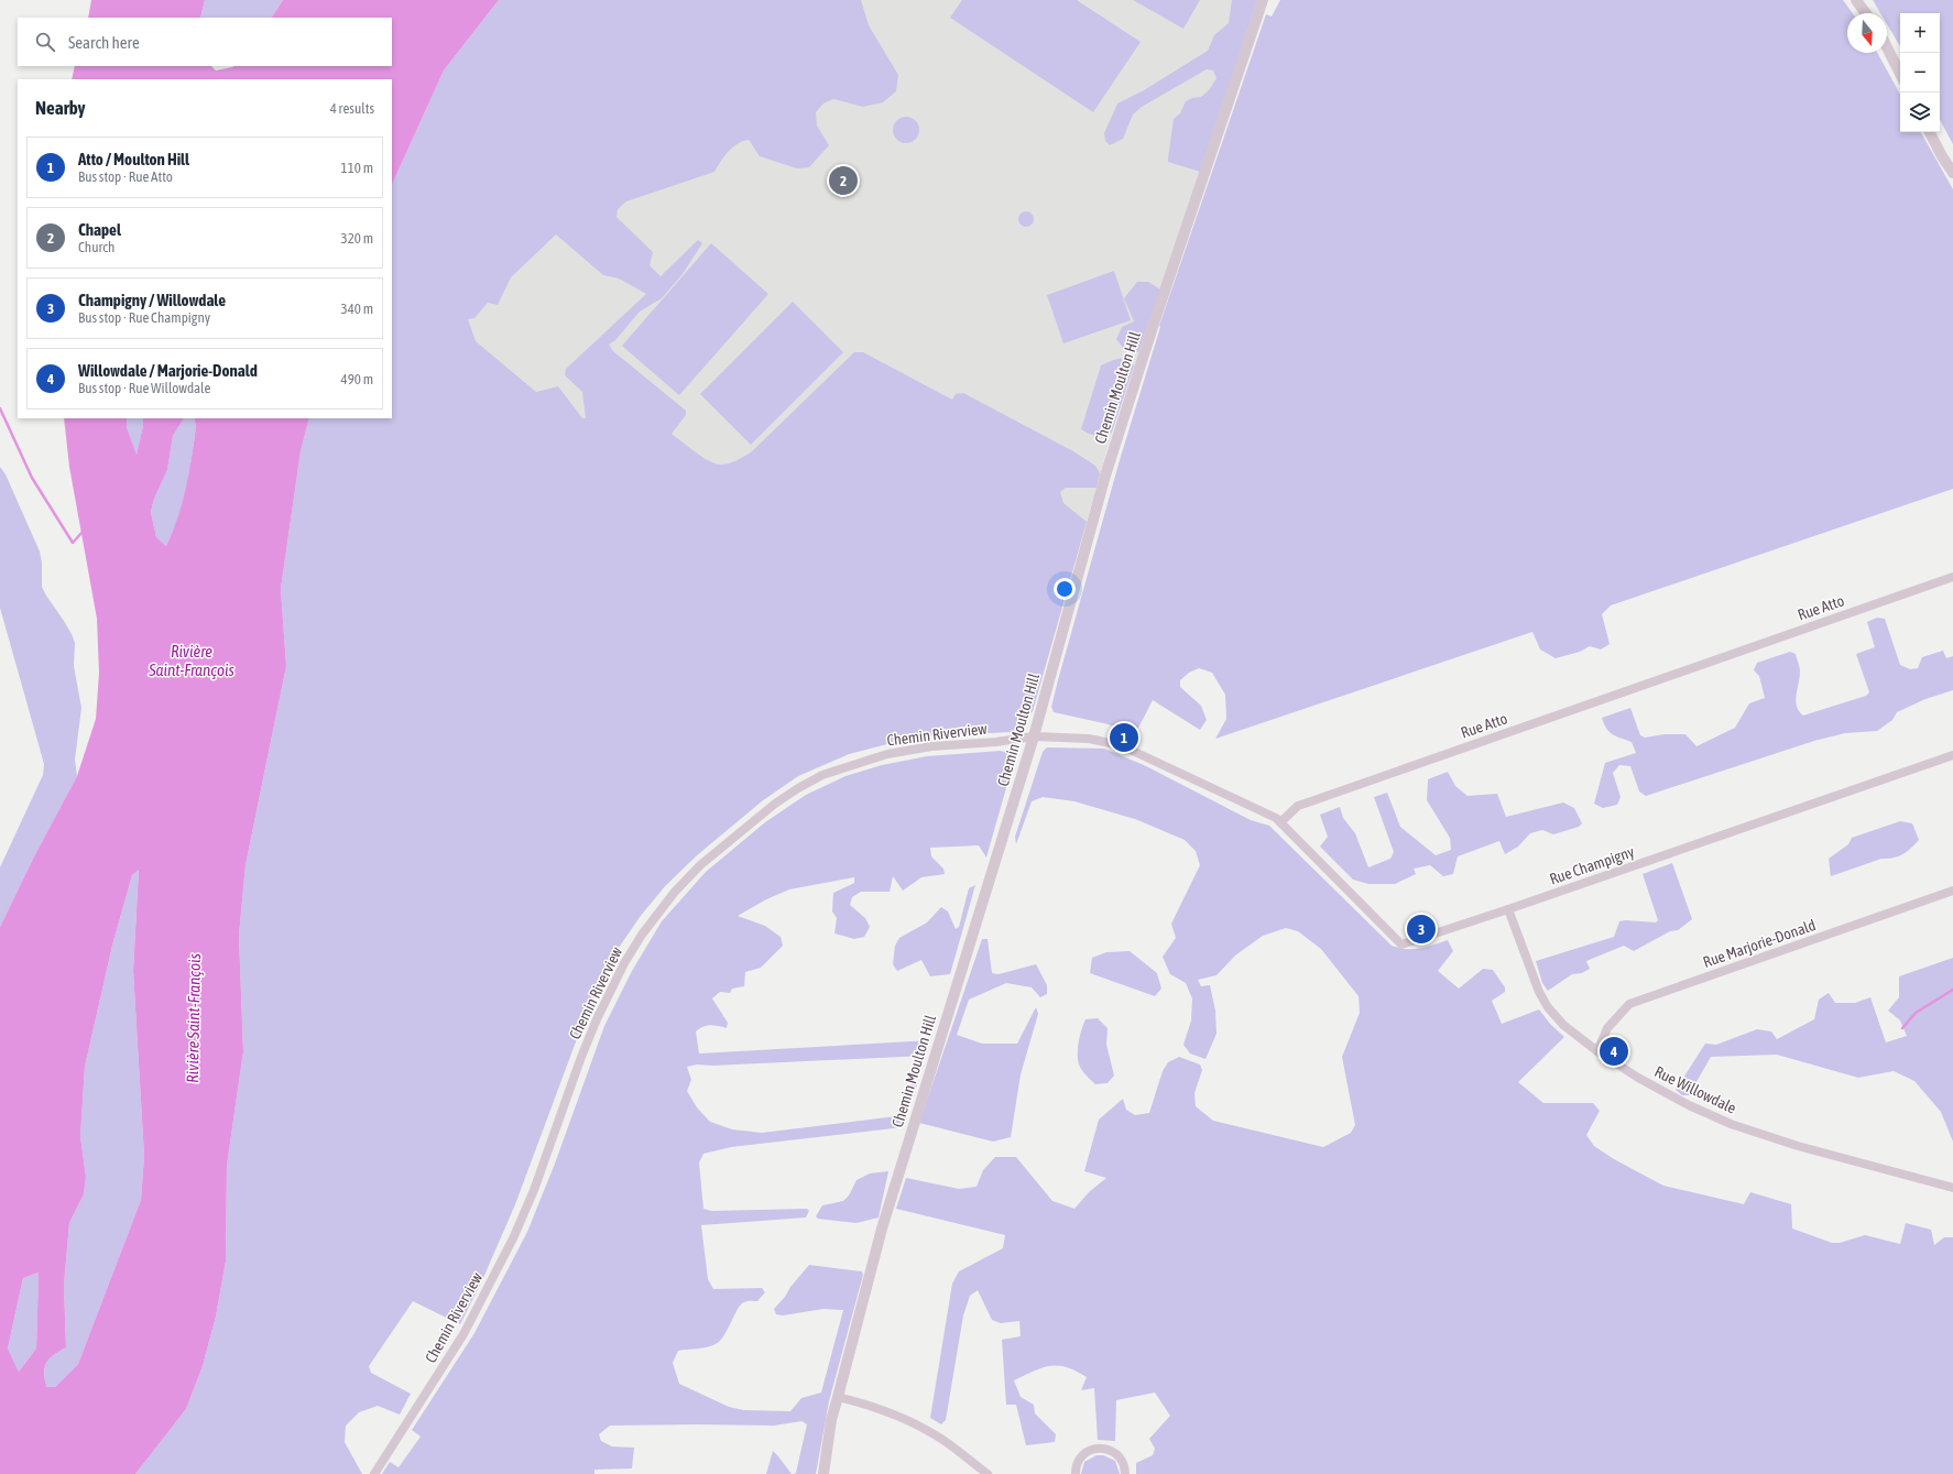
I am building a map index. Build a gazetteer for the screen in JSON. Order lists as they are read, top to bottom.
{
  "streets": {
    "street": [
      "Chemin Moulton Hill",
      "Rue Atto",
      "Chemin Riverview",
      "Rue Champigny",
      "Rue Marjorie-Donald",
      "Rue Willowdale"
    ]
  },
  "crossings": [
    ["Chemin Moulton Hill", "Chemin Riverview"],
    ["Rue Atto", "Rue Champigny"],
    ["Rue Champigny", "Rue Willowdale"],
    ["Rue Marjorie-Donald", "Rue Willowdale"]
  ],
  "water": ["Rivière Saint-François"],
  "north": "bottom",
  "page": {
    "map_buttons": ["+", "−"],
    "search": "Search here",
    "heading": ["Nearby", "4 results"],
    "list": [
      {
        "mark": "1",
        "name": "Atto / Moulton Hill",
        "note": "Bus stop · Rue Atto",
        "value": "110 m"
      },
      {
        "mark": "2",
        "name": "Chapel",
        "note": "Church",
        "value": "320 m"
      },
      {
        "mark": "3",
        "name": "Champigny / Willowdale",
        "note": "Bus stop · Rue Champigny",
        "value": "340 m"
      },
      {
        "mark": "4",
        "name": "Willowdale / Marjorie-Donald",
        "note": "Bus stop · Rue Willowdale",
        "value": "490 m"
      }
    ],
    "pins": [
      "2",
      "1",
      "3",
      "4"
    ]
  }
}
